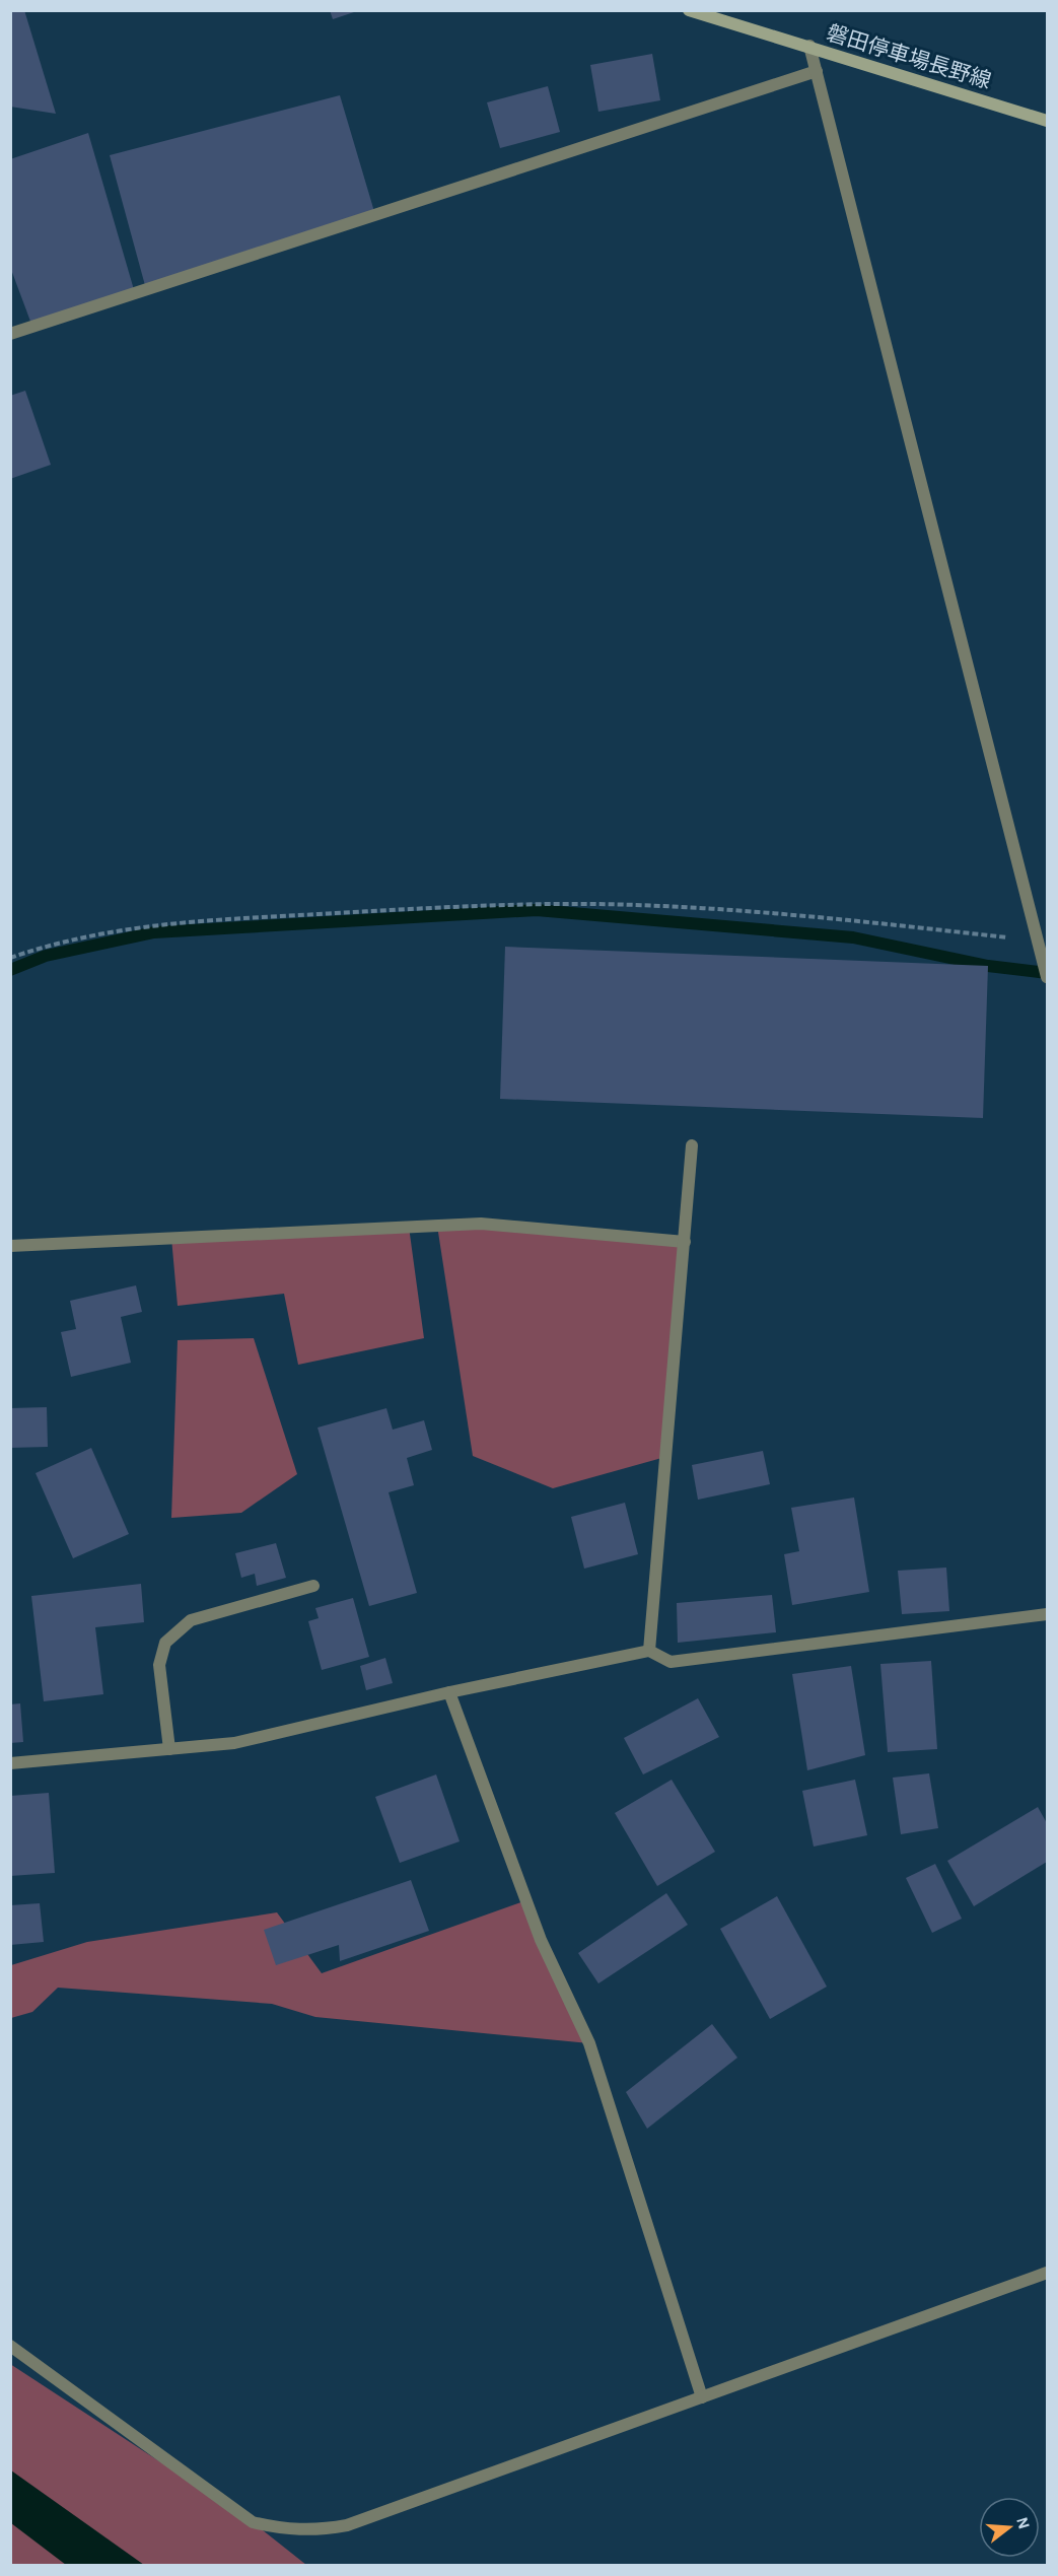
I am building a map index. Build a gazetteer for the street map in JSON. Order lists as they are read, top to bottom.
{
  "streets": {
    "main road": ["磐田停車場長野線"]
  },
  "north": "right"
}
